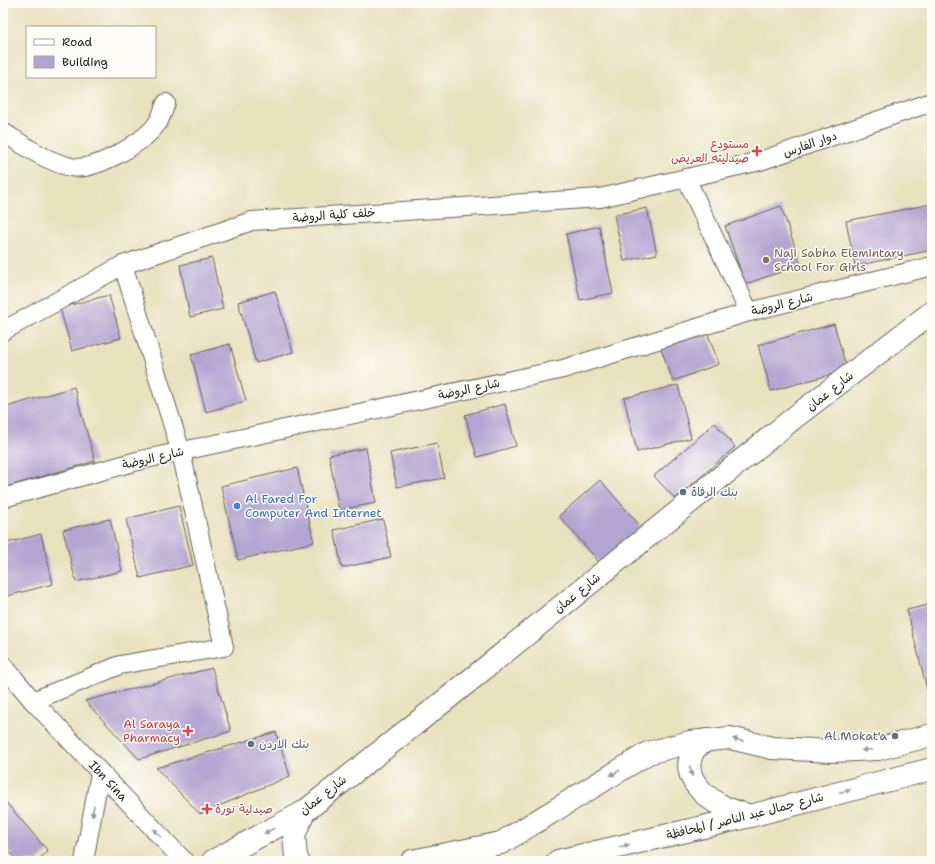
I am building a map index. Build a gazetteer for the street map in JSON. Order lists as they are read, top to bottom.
{
  "streets": {
    "main road": ["شارع عمان", "شارع جمال عبد الناصر / المحافظة"],
    "street": [
      "دوار الفارس",
      "خلف كلية الروضة",
      "شارع الروضة",
      "Ibn Sina"
    ]
  },
  "crossings": [
    ["دوار الفارس", "خلف كلية الروضة"]
  ],
  "one_way": ["Ibn Sina"],
  "places": {
    "health": ["مستودع صيدليته العريض", "Al Saraya Pharmacy", "صيدلية نورة"],
    "other": [
      "Naji Sabha Elemintary School For Girls",
      "بنك الرفاة",
      "Al Fared For Computer And Internet",
      "Al Mokat'a",
      "بنك الاردن"
    ]
  },
  "legend": ["Road", "Building"]
}
